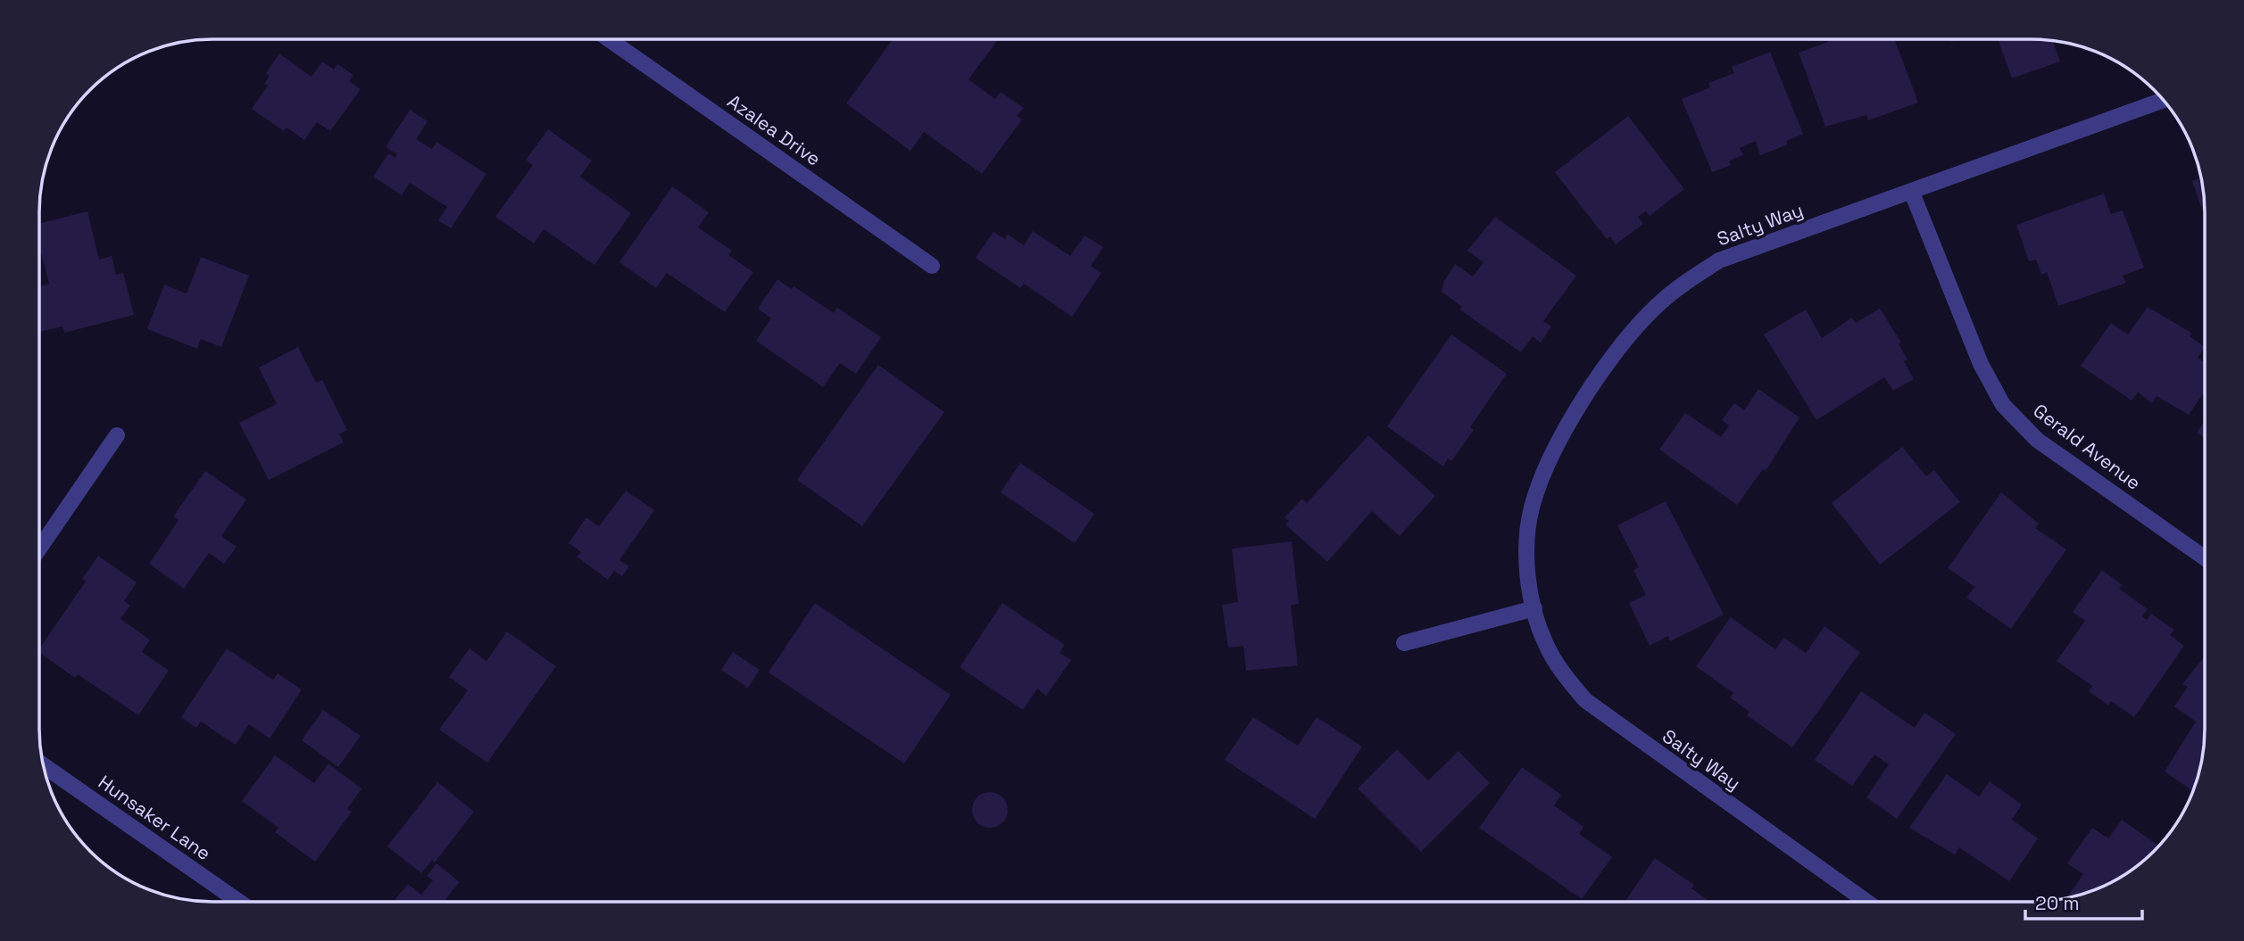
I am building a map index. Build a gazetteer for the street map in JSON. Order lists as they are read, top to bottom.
{
  "streets": {
    "street": [
      "Azalea Drive",
      "Salty Way",
      "Gerald Avenue",
      "Hunsaker Lane"
    ]
  },
  "crossings": [
    ["Salty Way", "Gerald Avenue"]
  ],
  "scale_bar": "20 m"
}
